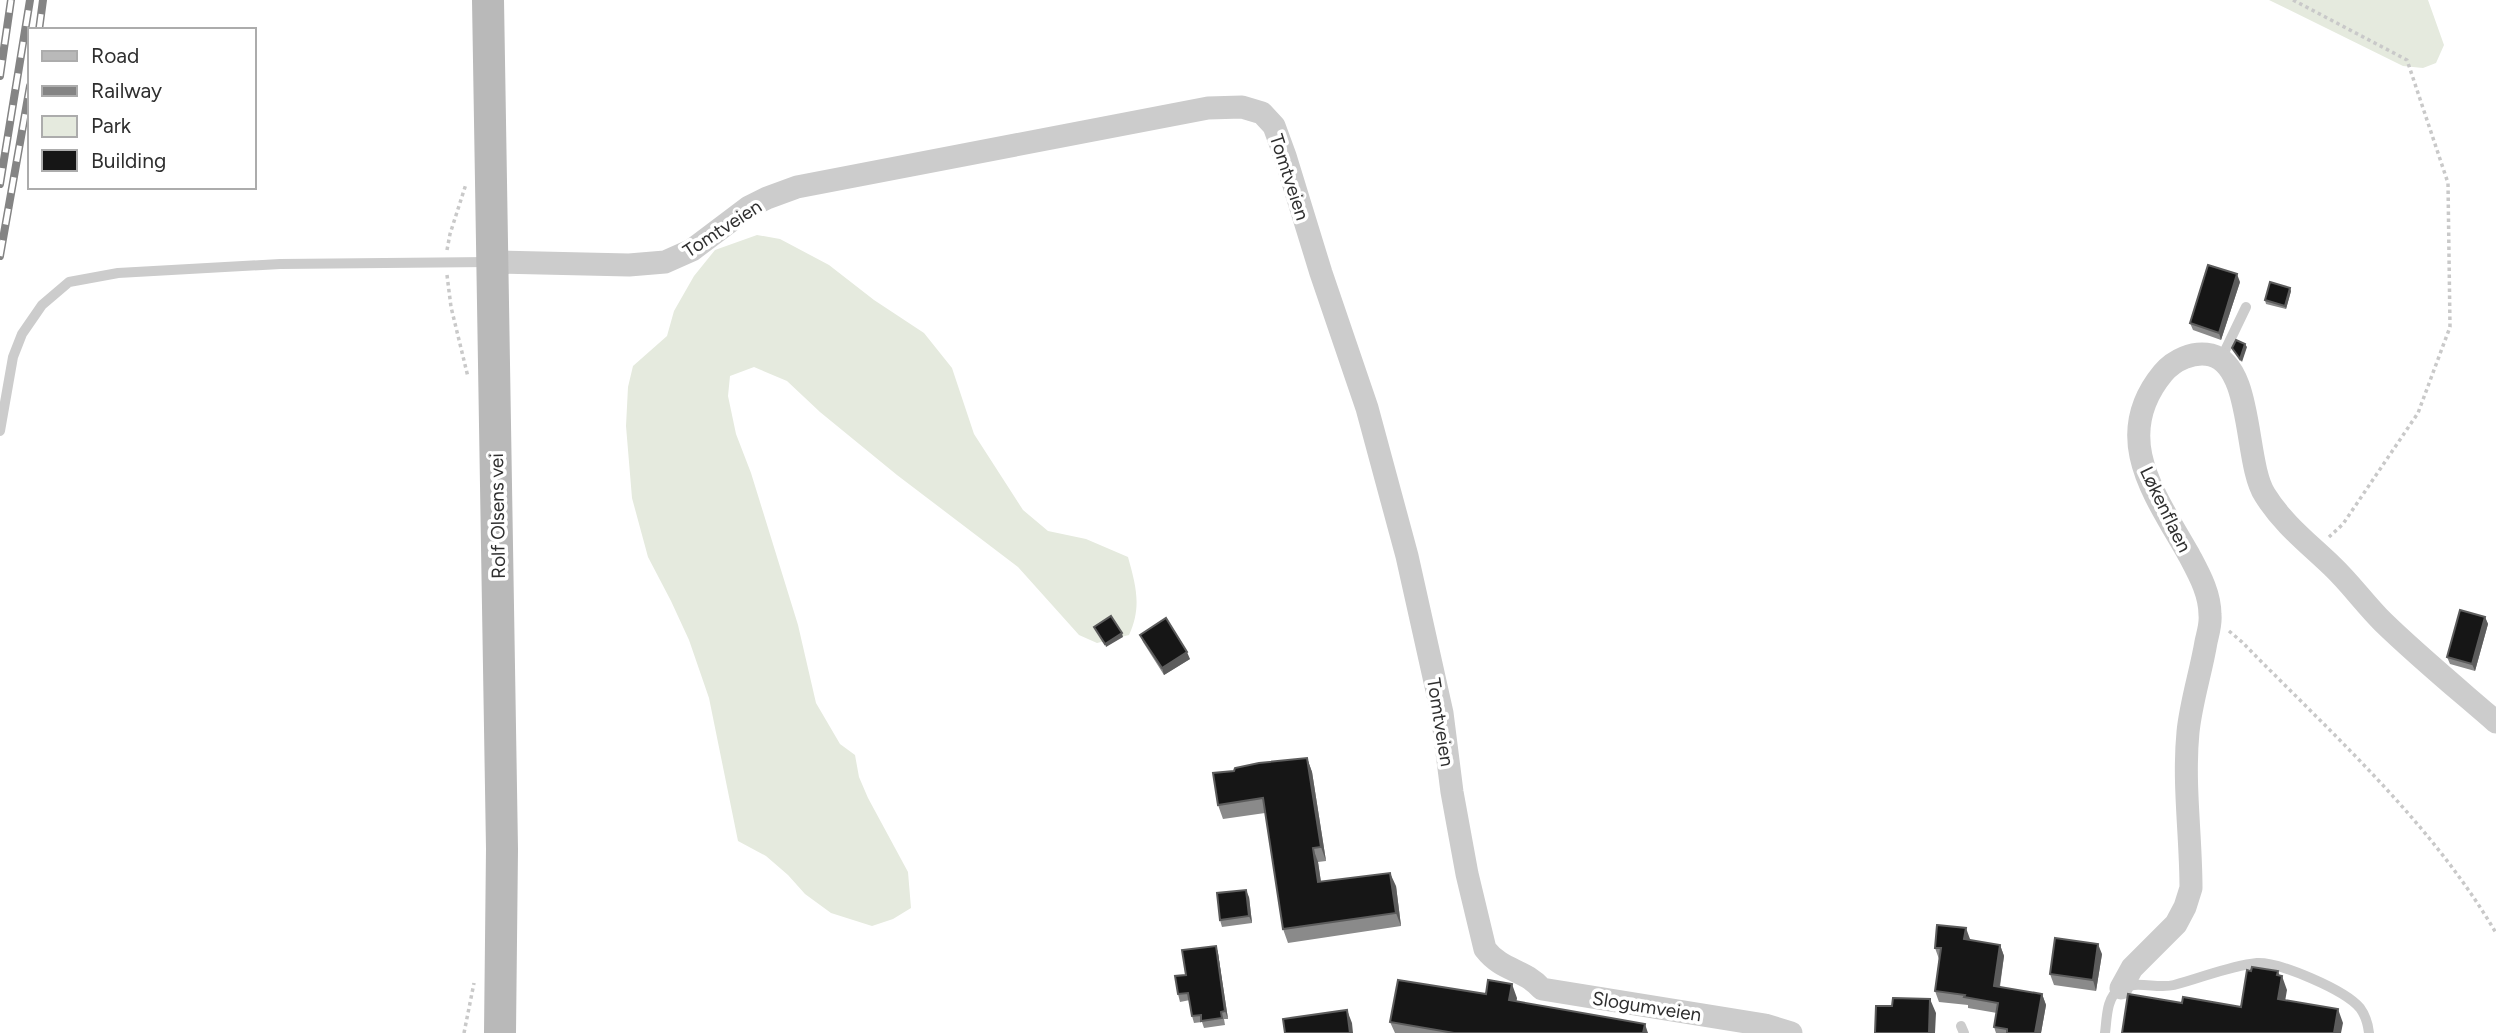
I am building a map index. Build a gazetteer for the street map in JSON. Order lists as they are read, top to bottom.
{
  "streets": {
    "main road": ["Rolf Olsens vei"],
    "street": ["Tomtveien", "Løkenflaen", "Slogumveien"]
  },
  "crossings": [
    ["Tomtveien", "Rolf Olsens vei"],
    ["Tomtveien", "Slogumveien"]
  ],
  "legend": [
    "Road",
    "Railway",
    "Park",
    "Building"
  ]
}
